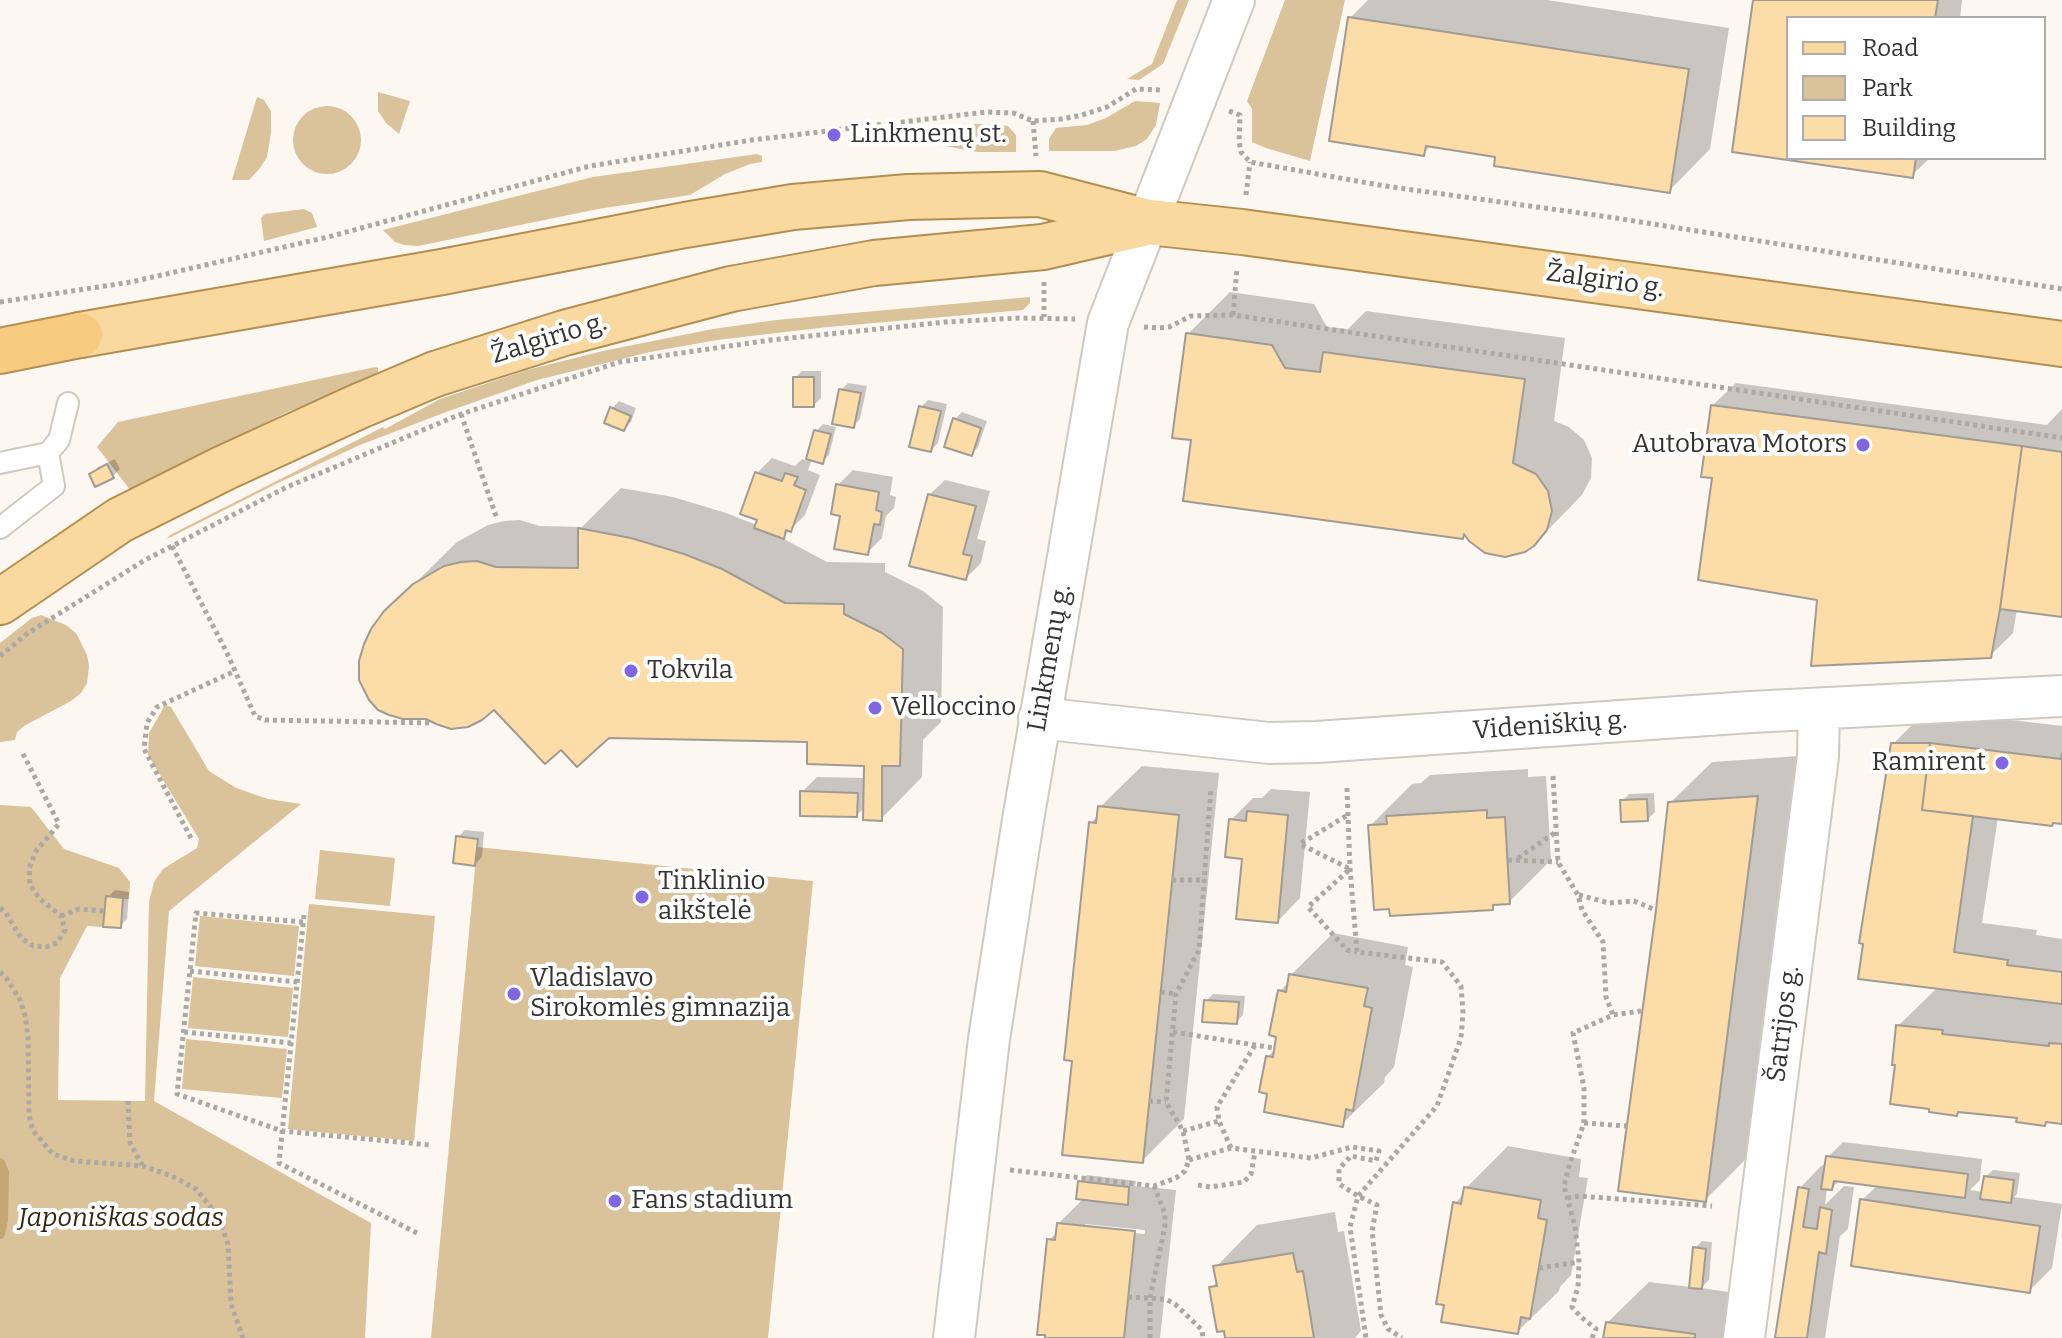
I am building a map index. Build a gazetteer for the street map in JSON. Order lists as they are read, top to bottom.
{
  "streets": {
    "highway": ["Žalgirio g."],
    "street": ["Linkmenų g.", "Videniškių g.", "Šatrijos g."]
  },
  "crossings": [
    ["Žalgirio g.", "Linkmenų g."],
    ["Linkmenų g.", "Videniškių g."],
    ["Videniškių g.", "Šatrijos g."]
  ],
  "parks": ["Japoniškas sodas"],
  "places": [
    "Linkmenų st.",
    "Autobrava Motors",
    "Tokvila",
    "Velloccino",
    "Ramirent",
    "Tinklinio aikštelė",
    "Vladislavo Sirokomlės gimnazija",
    "Fans stadium"
  ],
  "legend": ["Road", "Park", "Building"]
}
